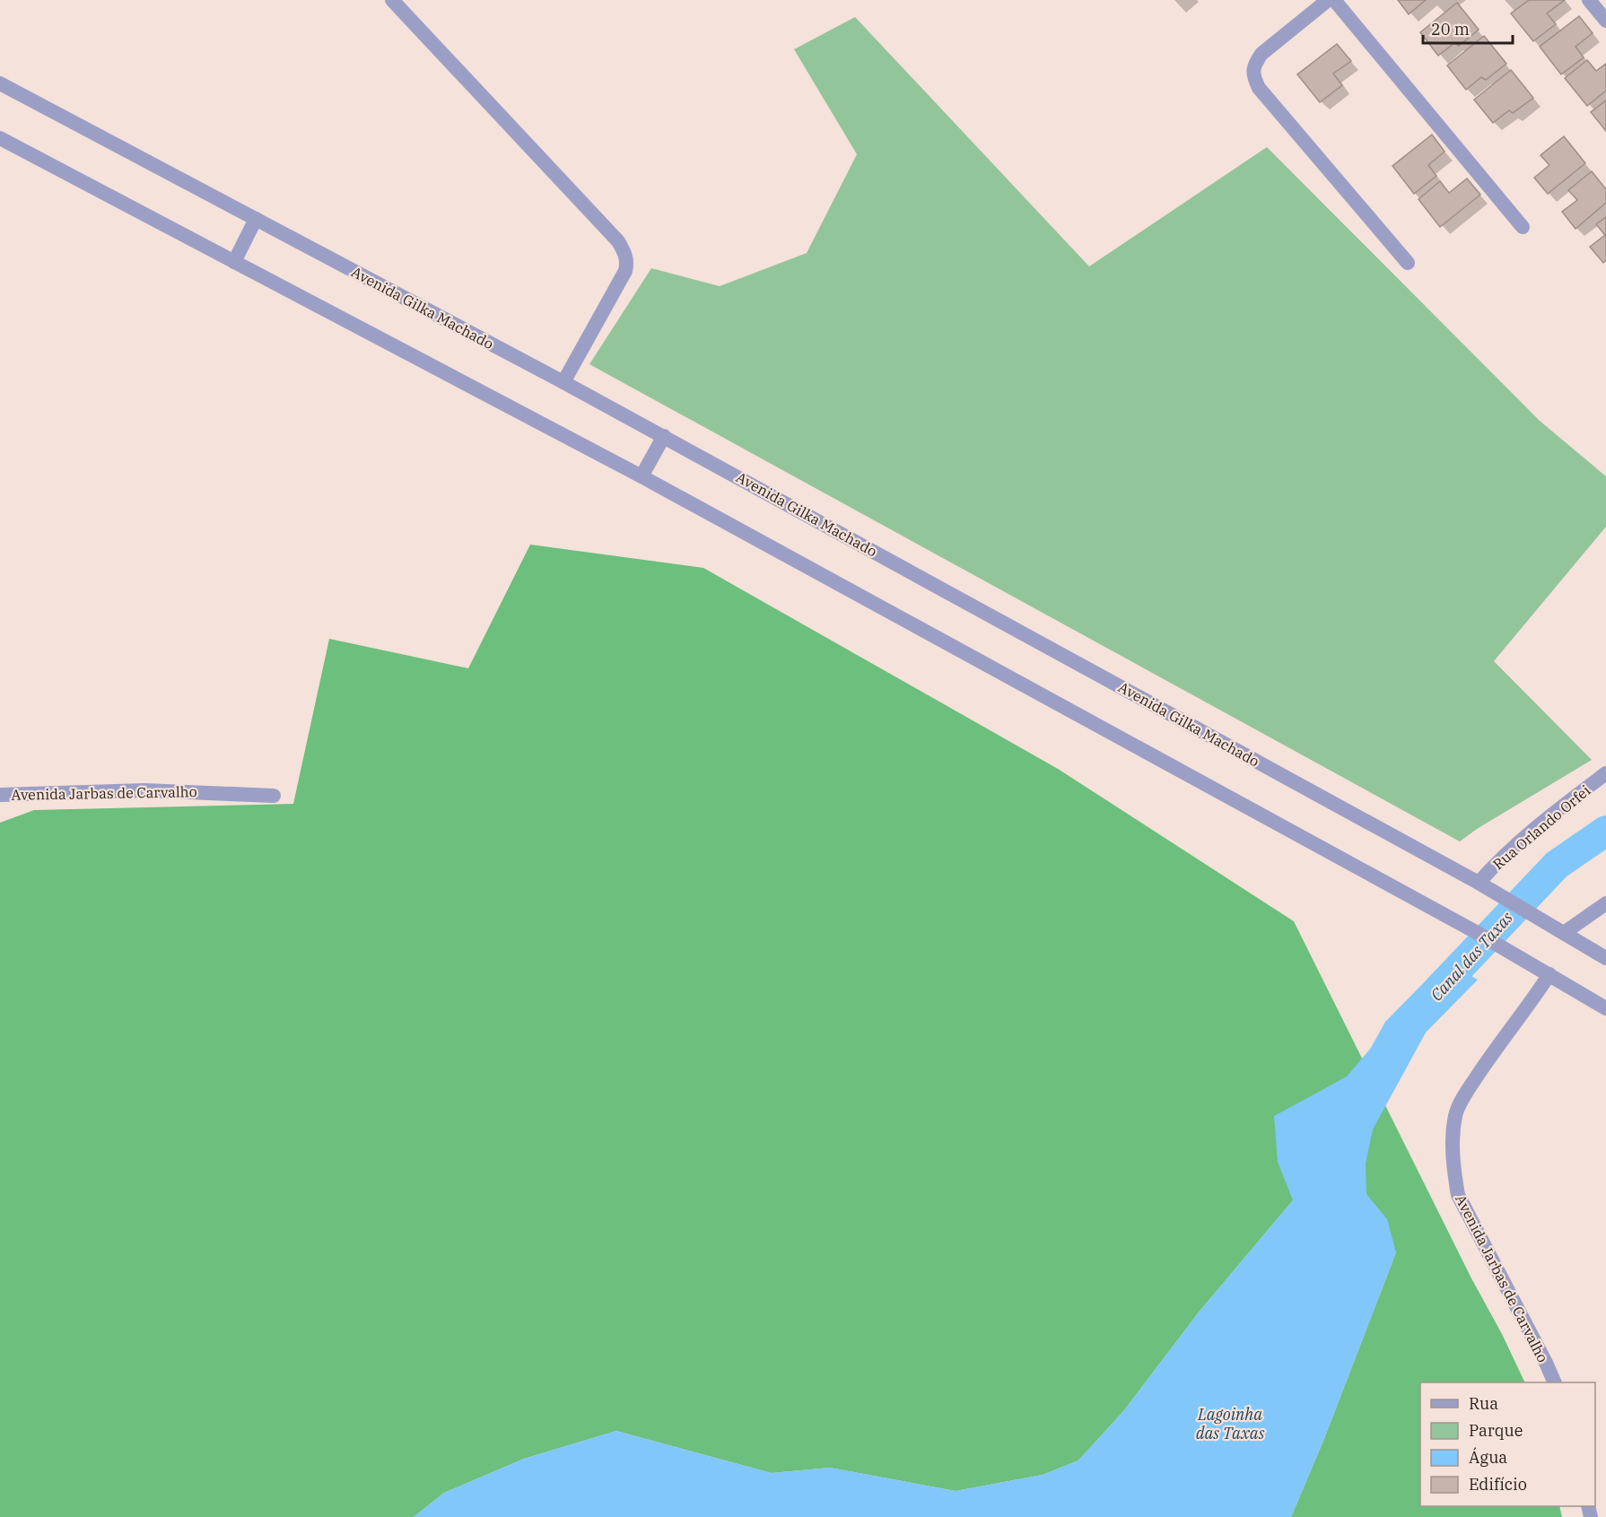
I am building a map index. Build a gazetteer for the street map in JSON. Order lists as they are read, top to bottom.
{
  "streets": {
    "street": ["Avenida Gilka Machado", "Avenida Jarbas de Carvalho", "Rua Orlando Orfei"]
  },
  "crossings": [
    ["Avenida Gilka Machado", "Rua Orlando Orfei"]
  ],
  "water": ["Canal das Taxas", "Lagoinha das Taxas"],
  "legend": [
    "Rua",
    "Parque",
    "Água",
    "Edifício"
  ],
  "scale_bar": "20 m"
}
